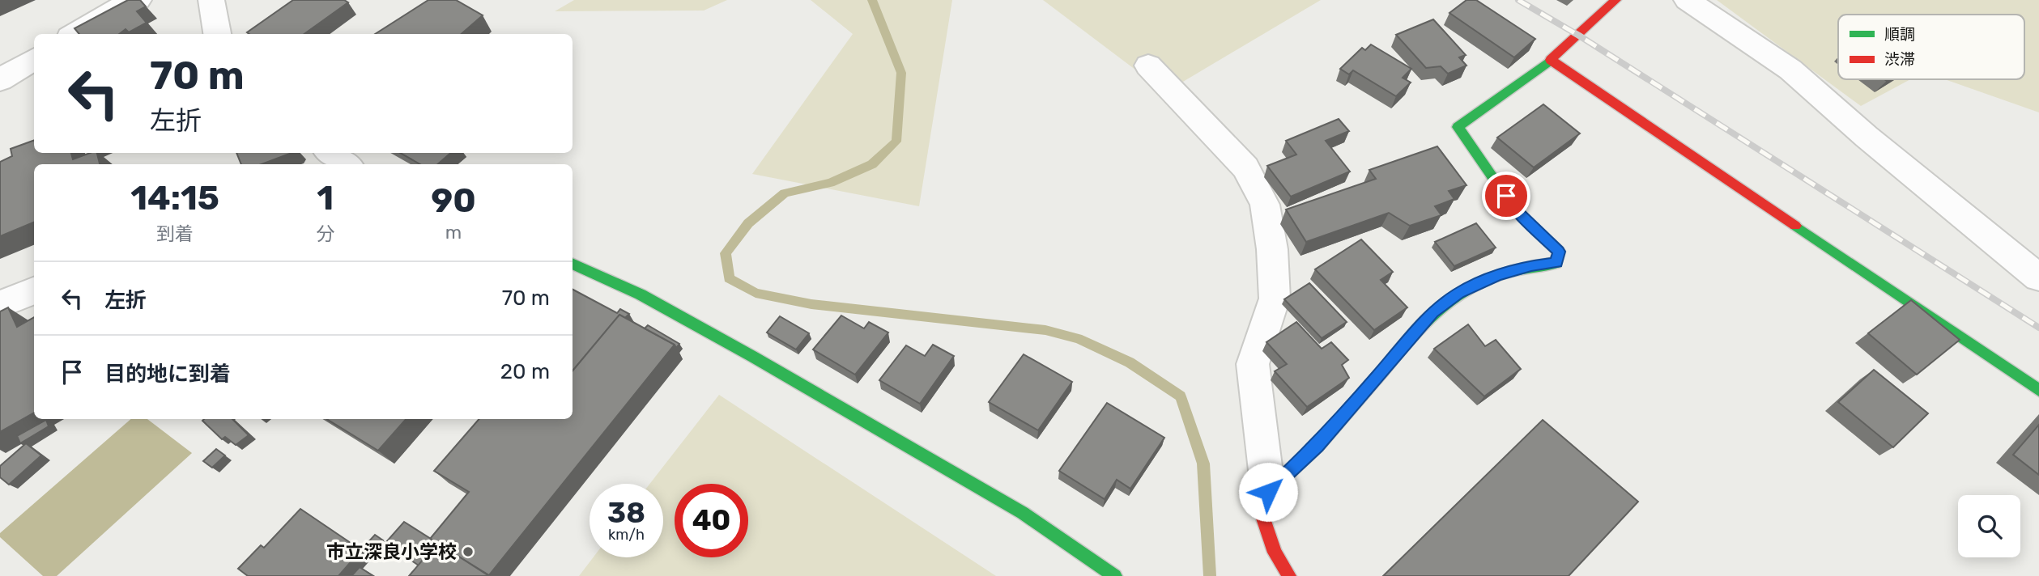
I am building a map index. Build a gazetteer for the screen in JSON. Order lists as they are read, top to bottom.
{
  "places": ["市立深良小学校"],
  "legend": ["順調", "渋滞"],
  "page": {
    "turn": ["70 m", "左折"],
    "eta": [
      "14:15",
      "到着",
      "1",
      "分",
      "90",
      "m"
    ],
    "list": [
      {
        "name": "左折",
        "value": "70 m"
      },
      {
        "name": "目的地に到着",
        "value": "20 m"
      }
    ],
    "speed": "38 km/h",
    "limit": "40"
  }
}
